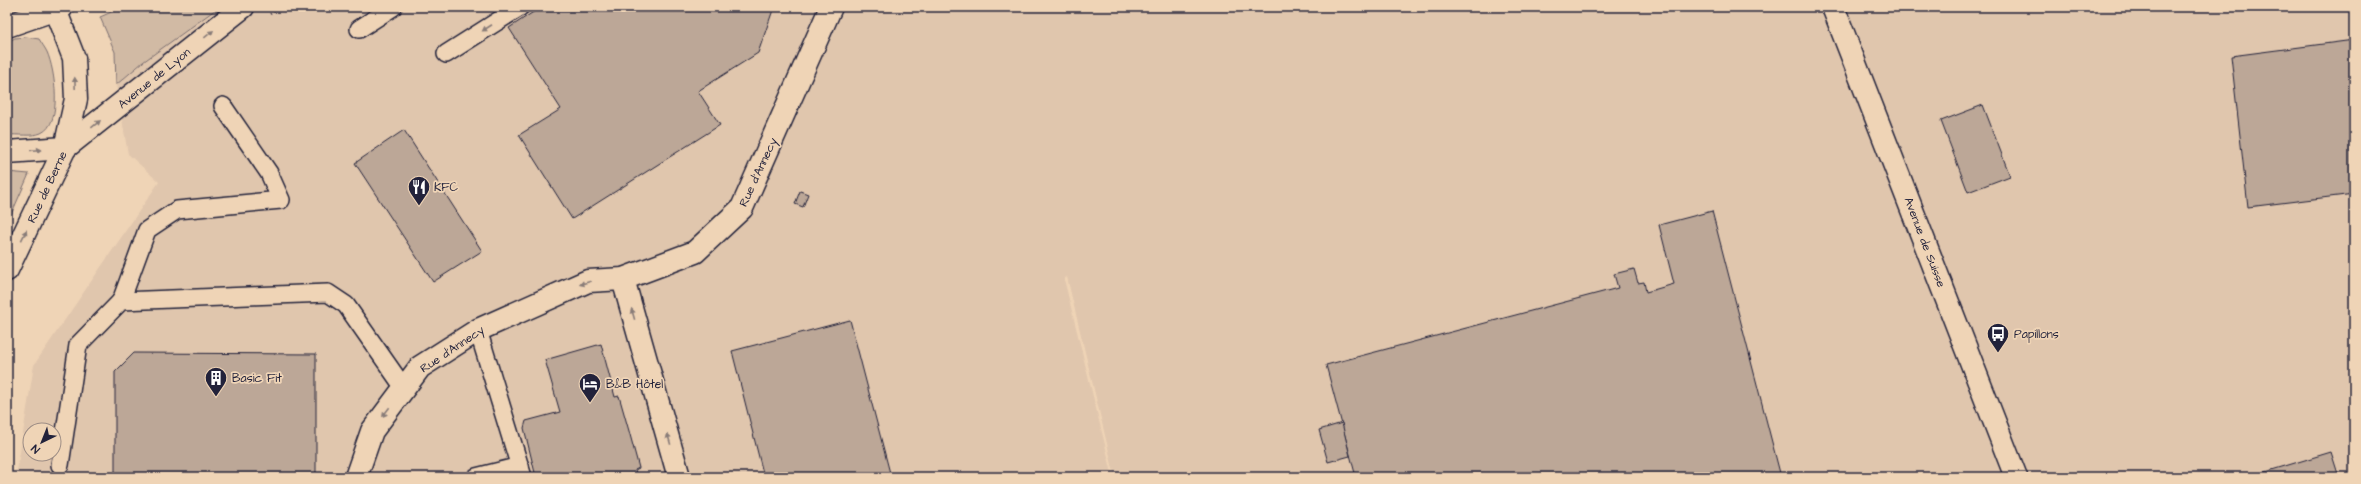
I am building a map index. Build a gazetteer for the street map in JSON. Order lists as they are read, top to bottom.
{
  "streets": {
    "street": [
      "Avenue de Lyon",
      "Rue d'Annecy",
      "Rue de Berne",
      "Avenue de Suisse"
    ]
  },
  "crossings": [
    ["Avenue de Lyon", "Rue de Berne"]
  ],
  "one_way": ["Avenue de Lyon", "Rue de Berne"],
  "places": {
    "restaurant": ["KFC"],
    "bus stop": ["Papillons"],
    "building": ["Basic Fit"],
    "hotel": ["B&B Hôtel"]
  },
  "north": "bottom left"
}
